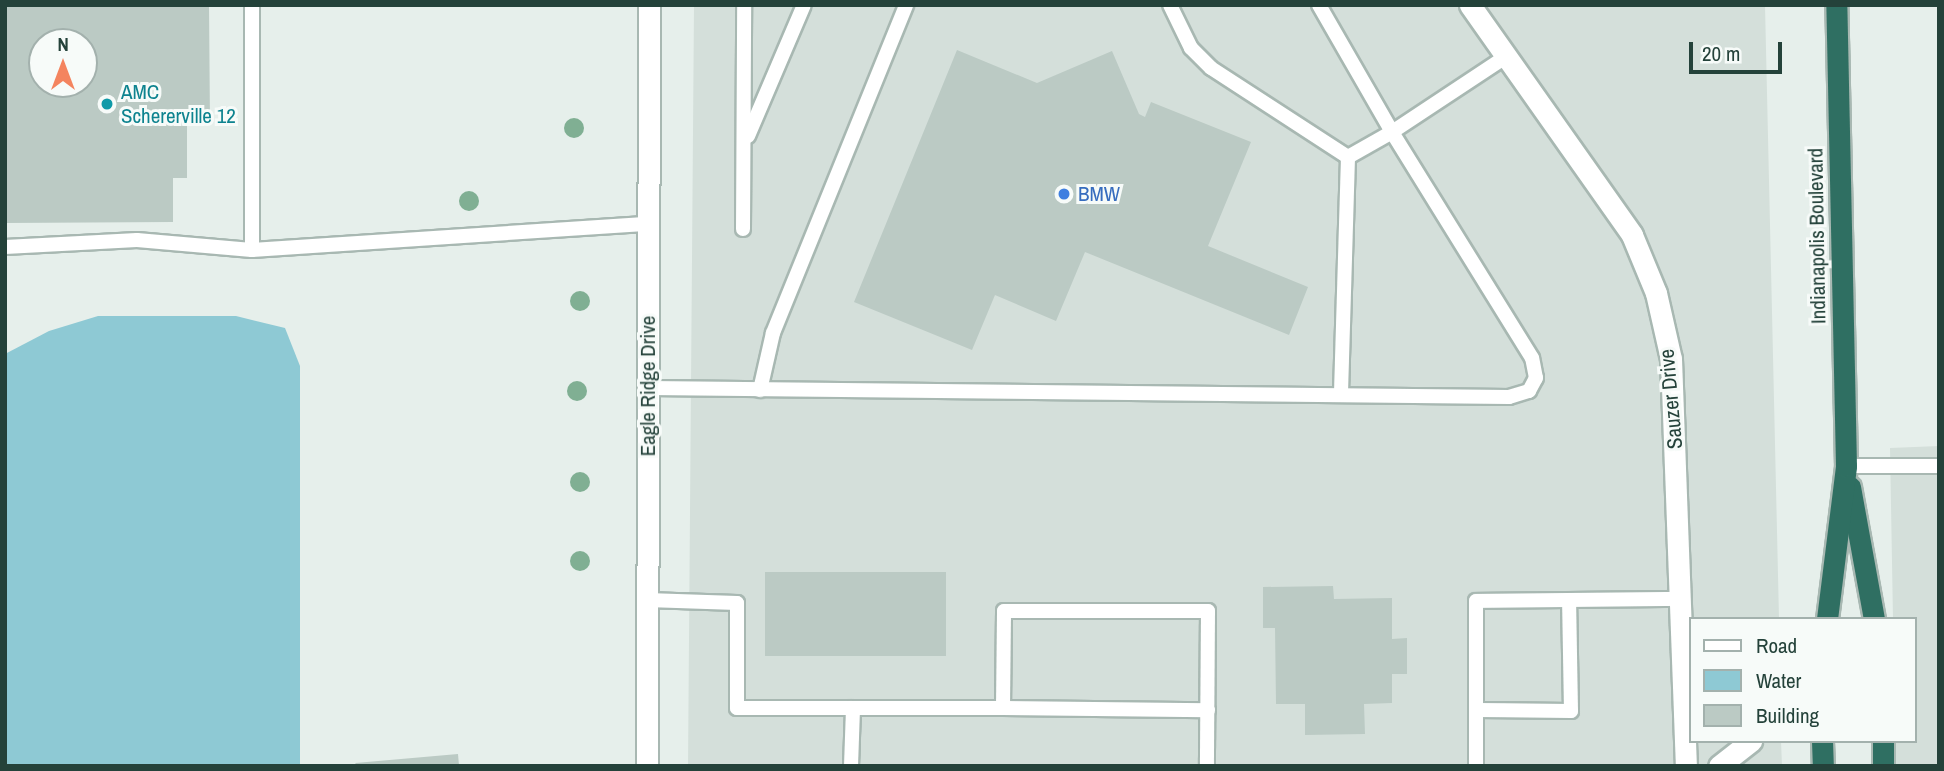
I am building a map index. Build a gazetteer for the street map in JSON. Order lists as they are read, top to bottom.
{
  "streets": {
    "highway": ["Indianapolis Boulevard"],
    "street": ["Eagle Ridge Drive", "Sauzer Drive"]
  },
  "places": ["AMC Schererville 12", "BMW"],
  "legend": ["Road", "Water", "Building"],
  "scale_bar": "20 m",
  "north": "top"
}
